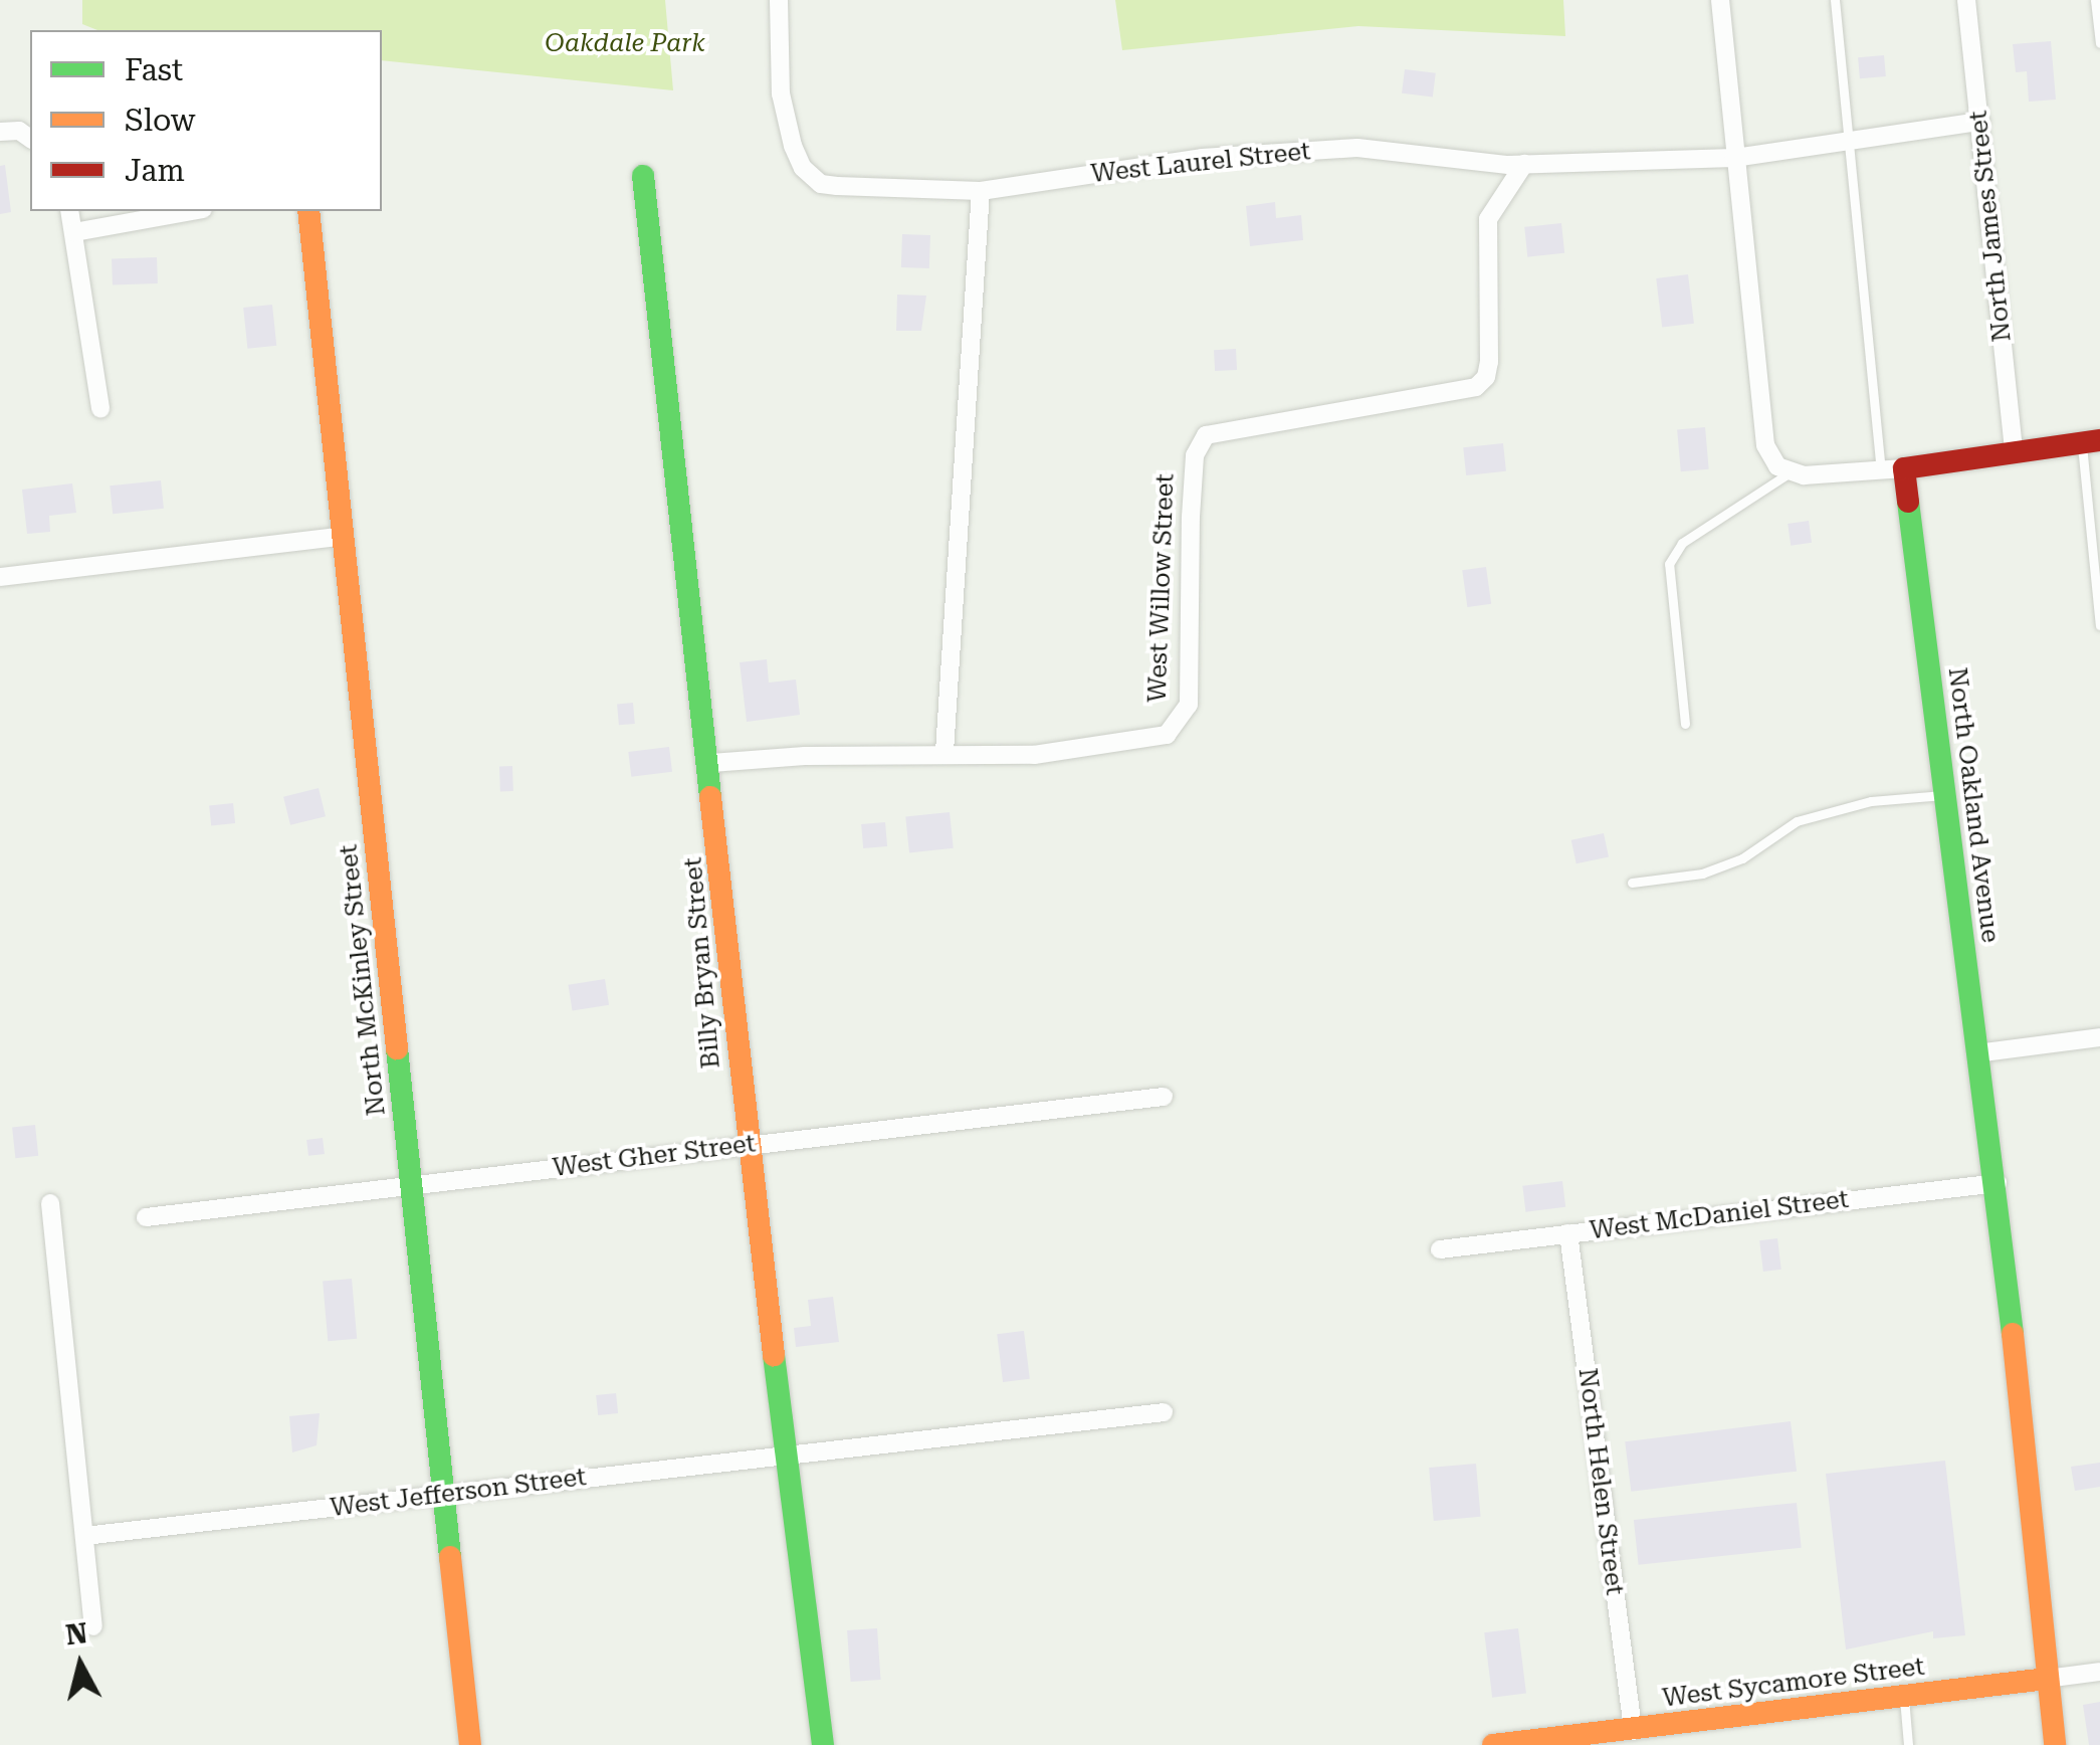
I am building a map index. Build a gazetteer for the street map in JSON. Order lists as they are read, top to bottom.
{
  "streets": {
    "street": [
      "West Laurel Street",
      "North James Street",
      "West Willow Street",
      "North Oakland Avenue",
      "Billy Bryan Street",
      "North McKinley Street",
      "West Gher Street",
      "West McDaniel Street",
      "North Helen Street",
      "West Jefferson Street",
      "West Sycamore Street"
    ]
  },
  "crossings": [
    ["West Laurel Street", "North James Street"],
    ["West Laurel Street", "West Willow Street"],
    ["West Willow Street", "Billy Bryan Street"],
    ["North Oakland Avenue", "West McDaniel Street"],
    ["North Oakland Avenue", "West Sycamore Street"],
    ["Billy Bryan Street", "West Gher Street"],
    ["Billy Bryan Street", "West Jefferson Street"],
    ["North McKinley Street", "West Gher Street"],
    ["North McKinley Street", "West Jefferson Street"],
    ["West McDaniel Street", "North Helen Street"],
    ["North Helen Street", "West Sycamore Street"]
  ],
  "parks": ["Oakdale Park"],
  "legend": ["Fast", "Slow", "Jam"],
  "north": "top"
}
